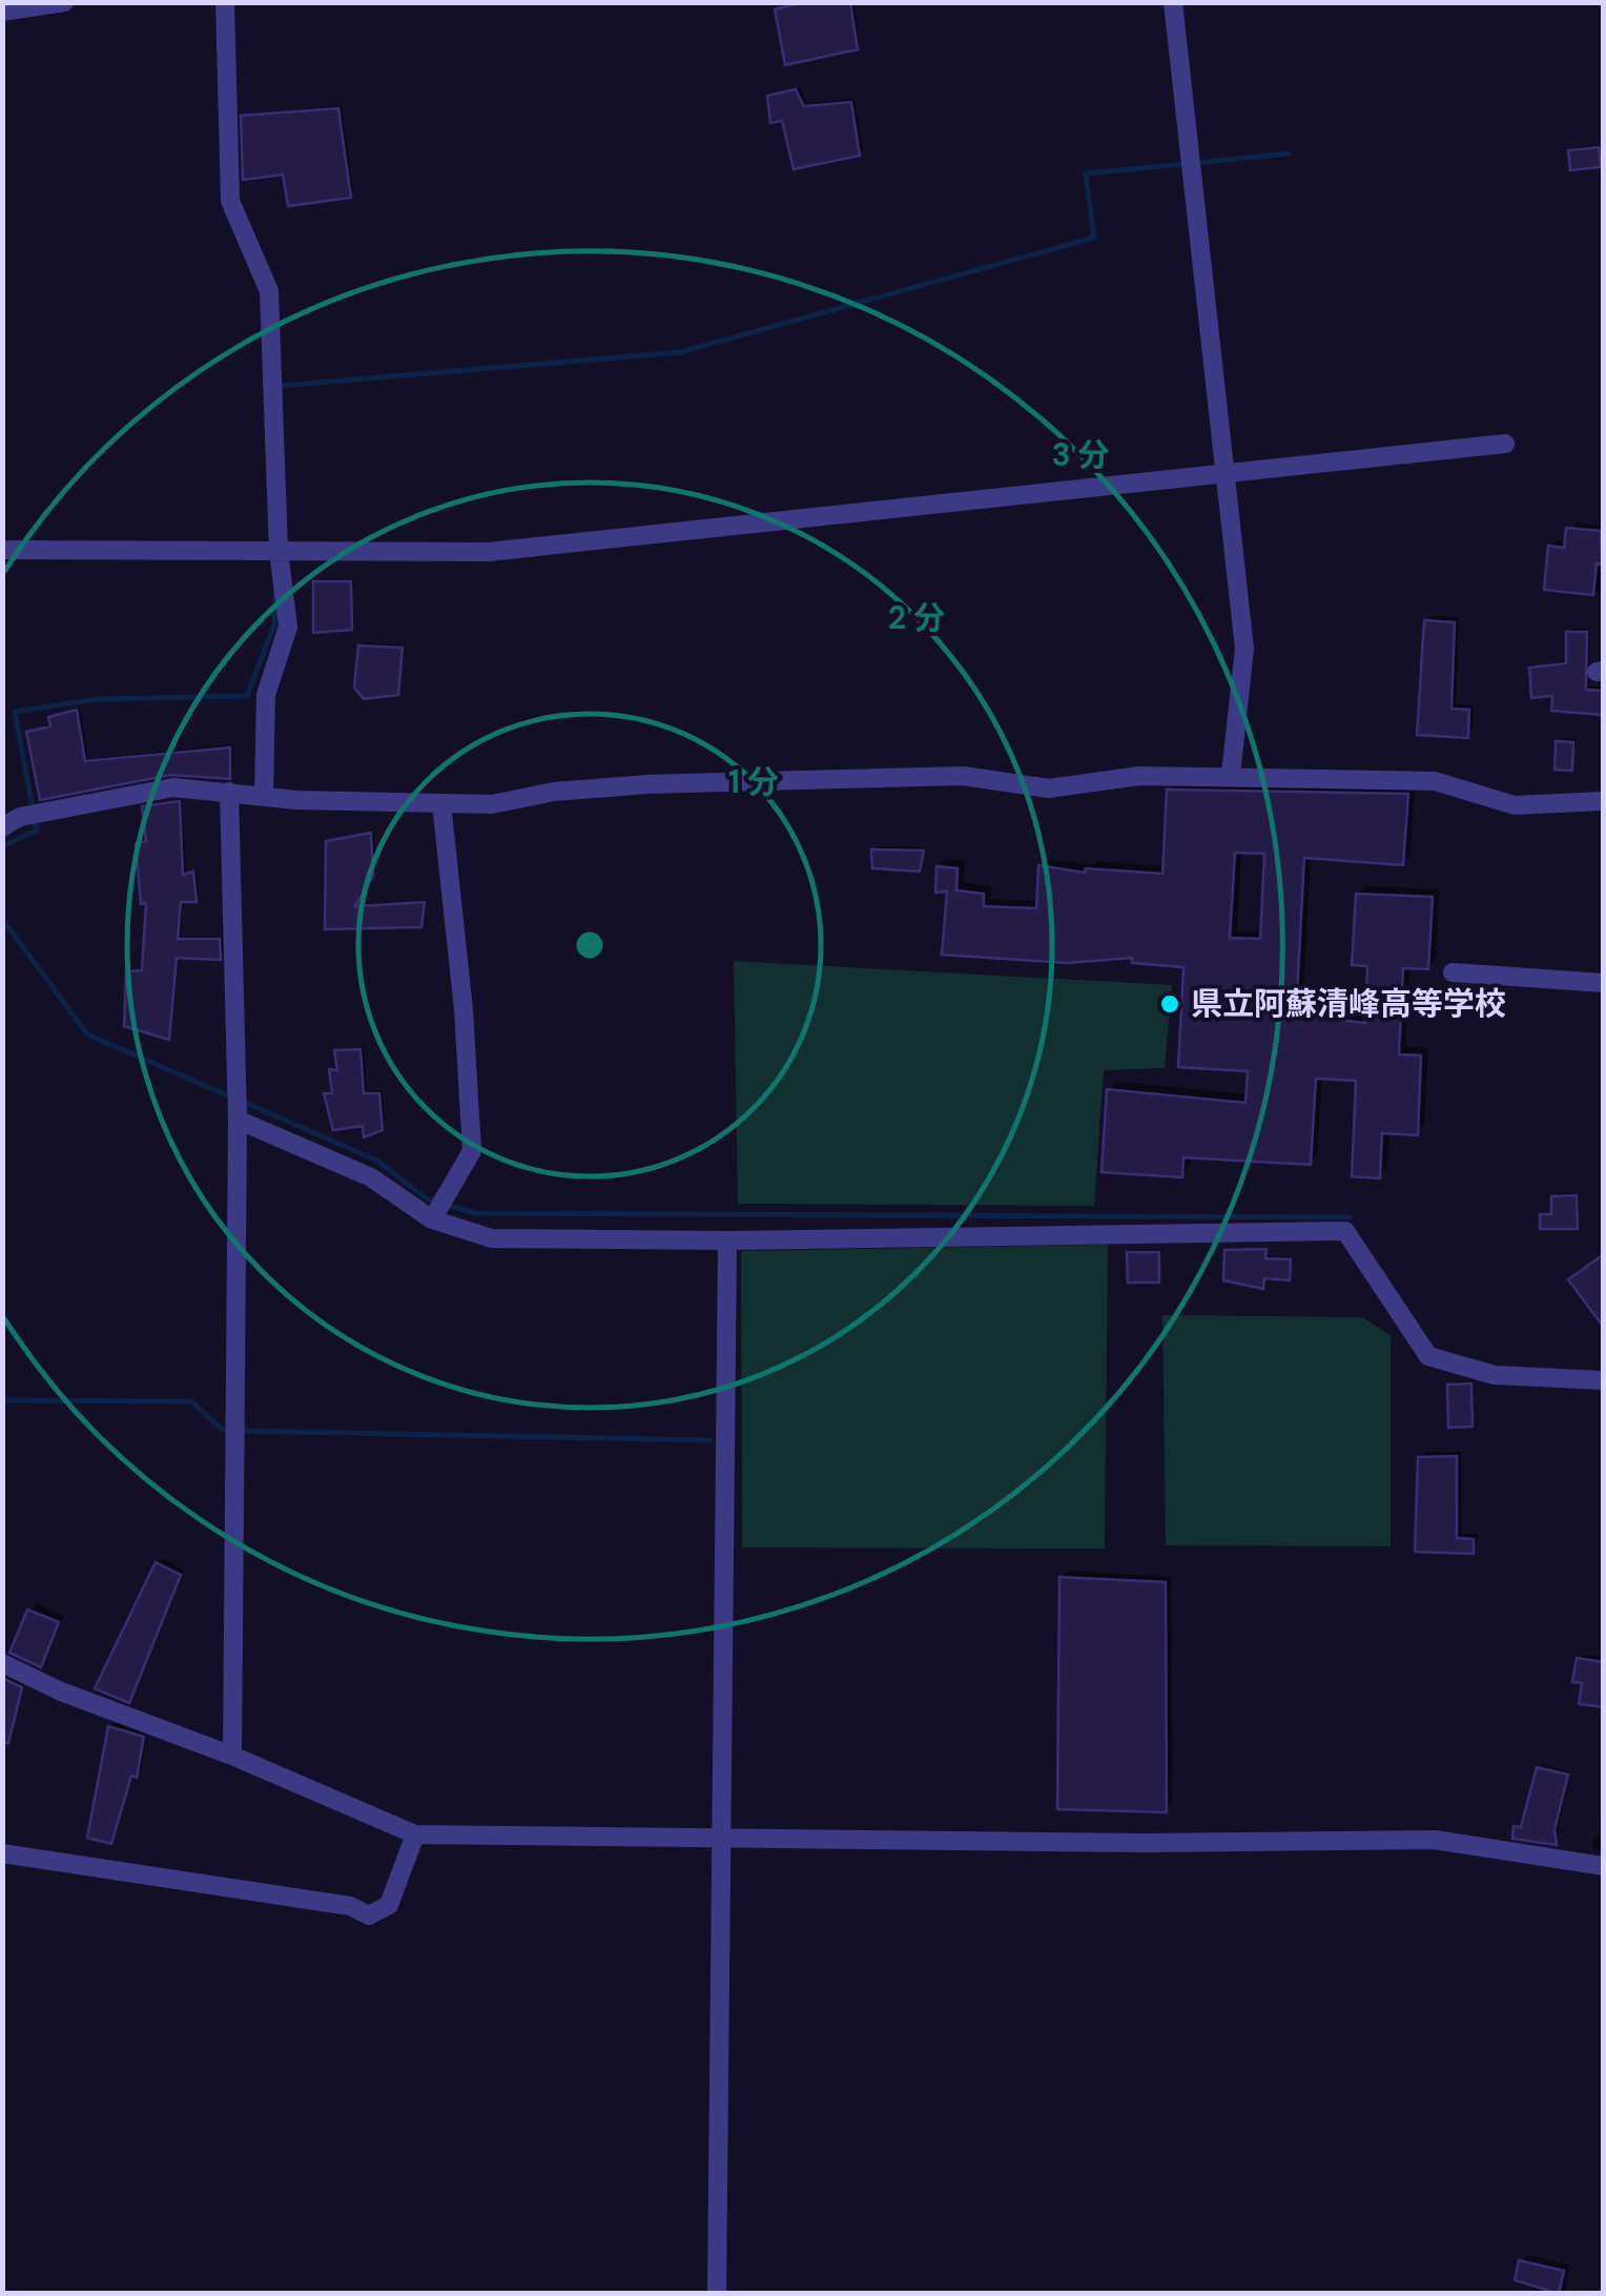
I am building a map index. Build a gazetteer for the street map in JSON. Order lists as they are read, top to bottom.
{
  "places": ["県立阿蘇清峰高等学校"],
  "rings": ["3 分", "2 分", "1 分"]
}
